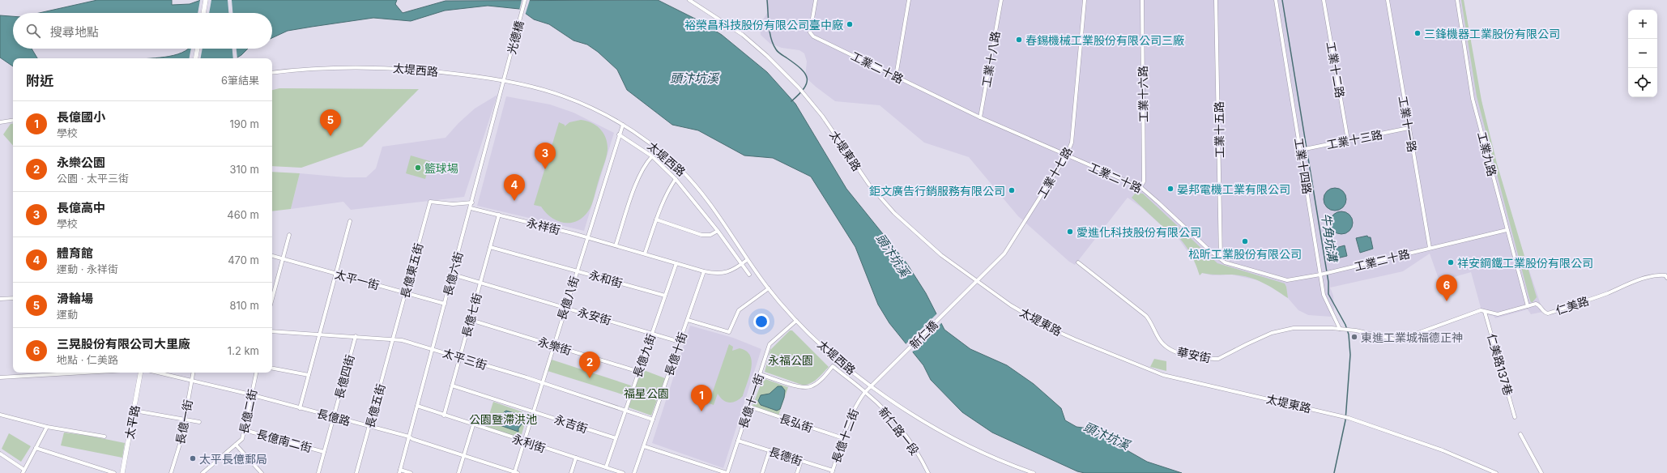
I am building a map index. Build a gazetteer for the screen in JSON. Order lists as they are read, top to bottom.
{
  "streets": {
    "street": [
      "光德橋",
      "工業十八路",
      "工業二十路",
      "太堤西路",
      "工業十二路",
      "工業十六路",
      "工業十一路",
      "工業十五路",
      "工業十三路",
      "太堤東路",
      "工業九路",
      "工業十四路",
      "工業十七路",
      "永祥街",
      "長億東五街",
      "長億六街",
      "永和街",
      "太平一街",
      "長億八街",
      "仁美路",
      "長億七街",
      "永安街",
      "新仁橋",
      "永樂街",
      "長億十街",
      "華安街",
      "長億九街",
      "太平三街",
      "仁美路137巷",
      "長億四街",
      "長億十一街",
      "長億五街",
      "長億二街",
      "長億路",
      "太平路",
      "長億一街",
      "長弘街",
      "永吉街",
      "新仁路一段",
      "長億十二街",
      "長億南二街",
      "永利街",
      "長德街"
    ]
  },
  "crossings": [
    ["光德橋", "長億六街"],
    ["工業十八路", "工業二十路"],
    ["工業二十路", "工業十六路"],
    ["工業二十路", "工業十一路"],
    ["工業二十路", "工業十五路"],
    ["工業二十路", "工業九路"],
    ["工業二十路", "工業十四路"],
    ["工業二十路", "工業十七路"],
    ["太堤西路", "永祥街"],
    ["太堤西路", "長億六街"],
    ["太堤西路", "長億八街"],
    ["太堤西路", "新仁橋"],
    ["太堤西路", "長億十一街"],
    ["太堤西路", "新仁路一段"],
    ["太堤西路", "長億十二街"],
    ["工業十二路", "工業十三路"],
    ["工業十一路", "工業十三路"],
    ["工業十三路", "工業十四路"],
    ["太堤東路", "工業十七路"],
    ["工業九路", "仁美路"],
    ["工業十四路", "華安街"],
    ["工業十七路", "新仁橋"],
    ["永祥街", "長億六街"],
    ["永祥街", "長億八街"],
    ["永祥街", "長億七街"],
    ["永祥街", "長億十街"],
    ["永祥街", "長億九街"],
    ["長億東五街", "長億六街"],
    ["長億東五街", "太平一街"],
    ["長億東五街", "太平三街"],
    ["長億東五街", "長億五街"],
    ["長億六街", "太平一街"],
    ["長億六街", "永安街"],
    ["長億六街", "太平三街"],
    ["長億六街", "長億路"],
    ["長億六街", "永利街"],
    ["永和街", "長億八街"],
    ["永和街", "長億七街"],
    ["永和街", "長億九街"],
    ["長億八街", "永安街"],
    ["長億八街", "永樂街"],
    ["長億八街", "太平三街"],
    ["長億八街", "長億路"],
    ["長億八街", "永吉街"],
    ["長億八街", "永利街"],
    ["仁美路", "華安街"],
    ["仁美路", "仁美路137巷"],
    ["長億七街", "永安街"],
    ["長億七街", "永樂街"],
    ["長億七街", "太平三街"],
    ["長億七街", "永吉街"],
    ["長億七街", "永利街"],
    ["永安街", "長億十街"],
    ["永安街", "長億九街"],
    ["新仁橋", "長億十二街"],
    ["永樂街", "長億九街"],
    ["長億十街", "太平三街"],
    ["長億九街", "太平三街"],
    ["長億九街", "永吉街"],
    ["長億九街", "永利街"],
    ["太平三街", "長億四街"],
    ["太平三街", "長億五街"],
    ["長億四街", "長億路"],
    ["長億四街", "長億南二街"],
    ["長億十一街", "長弘街"],
    ["長億十一街", "長德街"],
    ["長億五街", "長億路"],
    ["長億二街", "長億路"],
    ["長億二街", "長億南二街"],
    ["長億路", "長億一街"],
    ["長弘街", "長億十二街"],
    ["新仁路一段", "長億十二街"],
    ["長億十二街", "長德街"]
  ],
  "water": ["頭汴坑溪", "牛角坑溝"],
  "parks": ["永福公園", "福星公園", "公園暨滯洪池"],
  "places": [
    "裕榮昌科技股份有限公司臺中廠",
    "三鋒機器工業股份有限公司",
    "春錫機械工業股份有限公司三廠",
    "籃球場",
    "晏邦電機工業有限公司",
    "鉅文廣告行銷服務有限公司",
    "愛進化科技股份有限公司",
    "松昕工業股份有限公司",
    "祥安鋼鐵工業股份有限公司",
    "東進工業城福德正神",
    "太平長億郵局"
  ],
  "page": {
    "map_buttons": ["+", "−"],
    "search": "搜尋地點",
    "heading": ["附近", "6筆結果"],
    "list": [
      {
        "mark": "1",
        "name": "長億國小",
        "note": "學校",
        "value": "190 m"
      },
      {
        "mark": "2",
        "name": "永樂公園",
        "note": "公園 · 太平三街",
        "value": "310 m"
      },
      {
        "mark": "3",
        "name": "長億高中",
        "note": "學校",
        "value": "460 m"
      },
      {
        "mark": "4",
        "name": "體育館",
        "note": "運動 · 永祥街",
        "value": "470 m"
      },
      {
        "mark": "5",
        "name": "滑輪場",
        "note": "運動",
        "value": "810 m"
      },
      {
        "mark": "6",
        "name": "三晃股份有限公司大里廠",
        "note": "地點 · 仁美路",
        "value": "1.2 km"
      }
    ],
    "pins": [
      "5",
      "3",
      "4",
      "6",
      "2",
      "1"
    ]
  }
}
